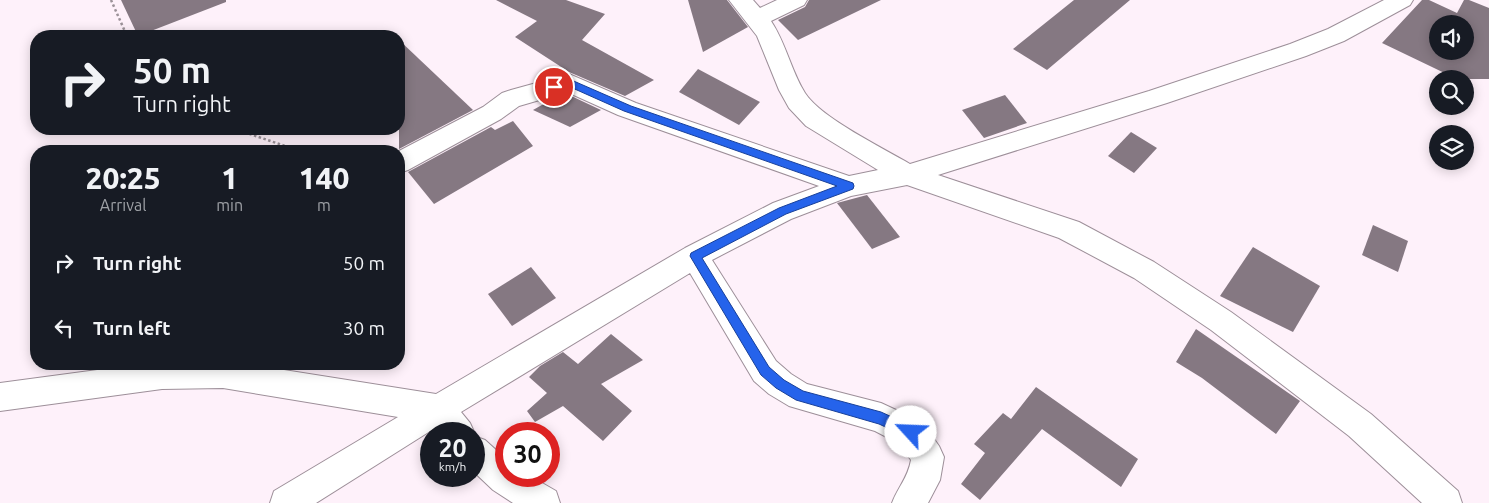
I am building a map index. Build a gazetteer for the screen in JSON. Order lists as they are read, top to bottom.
{
  "page": {
    "turn": ["50 m", "Turn right"],
    "eta": [
      "20:25",
      "Arrival",
      "1",
      "min",
      "140",
      "m"
    ],
    "list": [
      {
        "name": "Turn right",
        "value": "50 m"
      },
      {
        "name": "Turn left",
        "value": "30 m"
      }
    ],
    "speed": "20 km/h",
    "limit": "30"
  }
}
